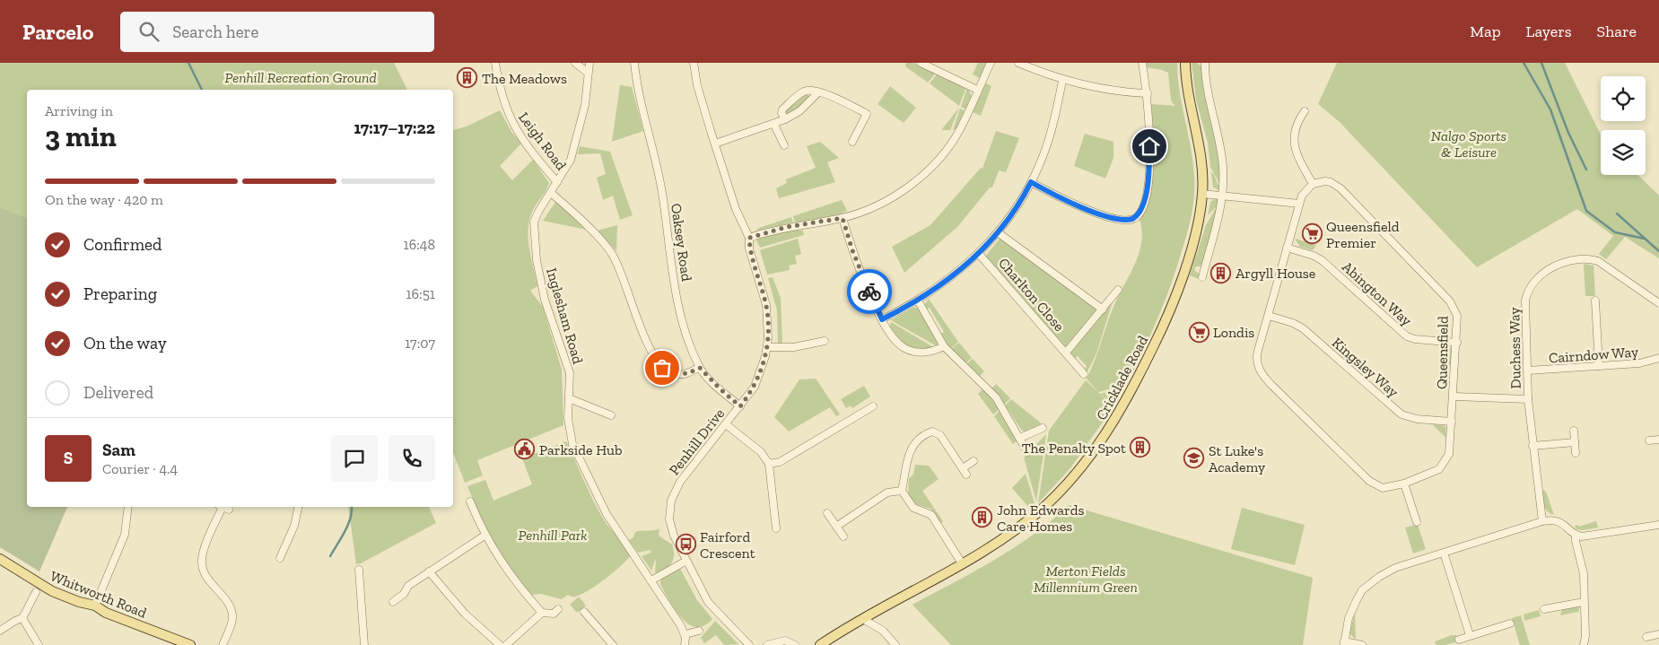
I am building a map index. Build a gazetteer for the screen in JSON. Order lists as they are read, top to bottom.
{
  "streets": {
    "main road": ["Cricklade Road", "Whitworth Road"],
    "street": [
      "Leigh Road",
      "Oaksey Road",
      "Abington Way",
      "Charlton Close",
      "Inglesham Road",
      "Duchess Way",
      "Queensfield",
      "Cairndow Way",
      "Kingsley Way",
      "Penhill Drive"
    ]
  },
  "crossings": [
    ["Leigh Road", "Inglesham Road"],
    ["Oaksey Road", "Penhill Drive"],
    ["Abington Way", "Queensfield"],
    ["Duchess Way", "Queensfield"],
    ["Duchess Way", "Cairndow Way"],
    ["Queensfield", "Kingsley Way"]
  ],
  "parks": [
    "Penhill Recreation Ground",
    "Nalgo Sports & Leisure",
    "Penhill Park",
    "Merton Fields Millennium Green"
  ],
  "places": {
    "building": [
      "The Meadows",
      "Argyll House",
      "The Penalty Spot",
      "John Edwards Care Homes"
    ],
    "supermarket": ["Queensfield Premier", "Londis"],
    "public building": ["Parkside Hub"],
    "school or university": ["St Luke's Academy"],
    "bus stop": ["Fairford Crescent"]
  },
  "page": {
    "header": "Parcelo",
    "search": "Search here",
    "nav": ["Map", "Layers", "Share"],
    "heading": ["3 min", "Arriving in", "17:17–17:22"],
    "panel": ["Sam", "Courier · 4.4"],
    "bar": "On the way · 420 m",
    "list": [
      ["Confirmed", "16:48"],
      ["Preparing", "16:51"],
      ["On the way", "17:07"],
      "Delivered"
    ],
    "round": "S"
  }
}
